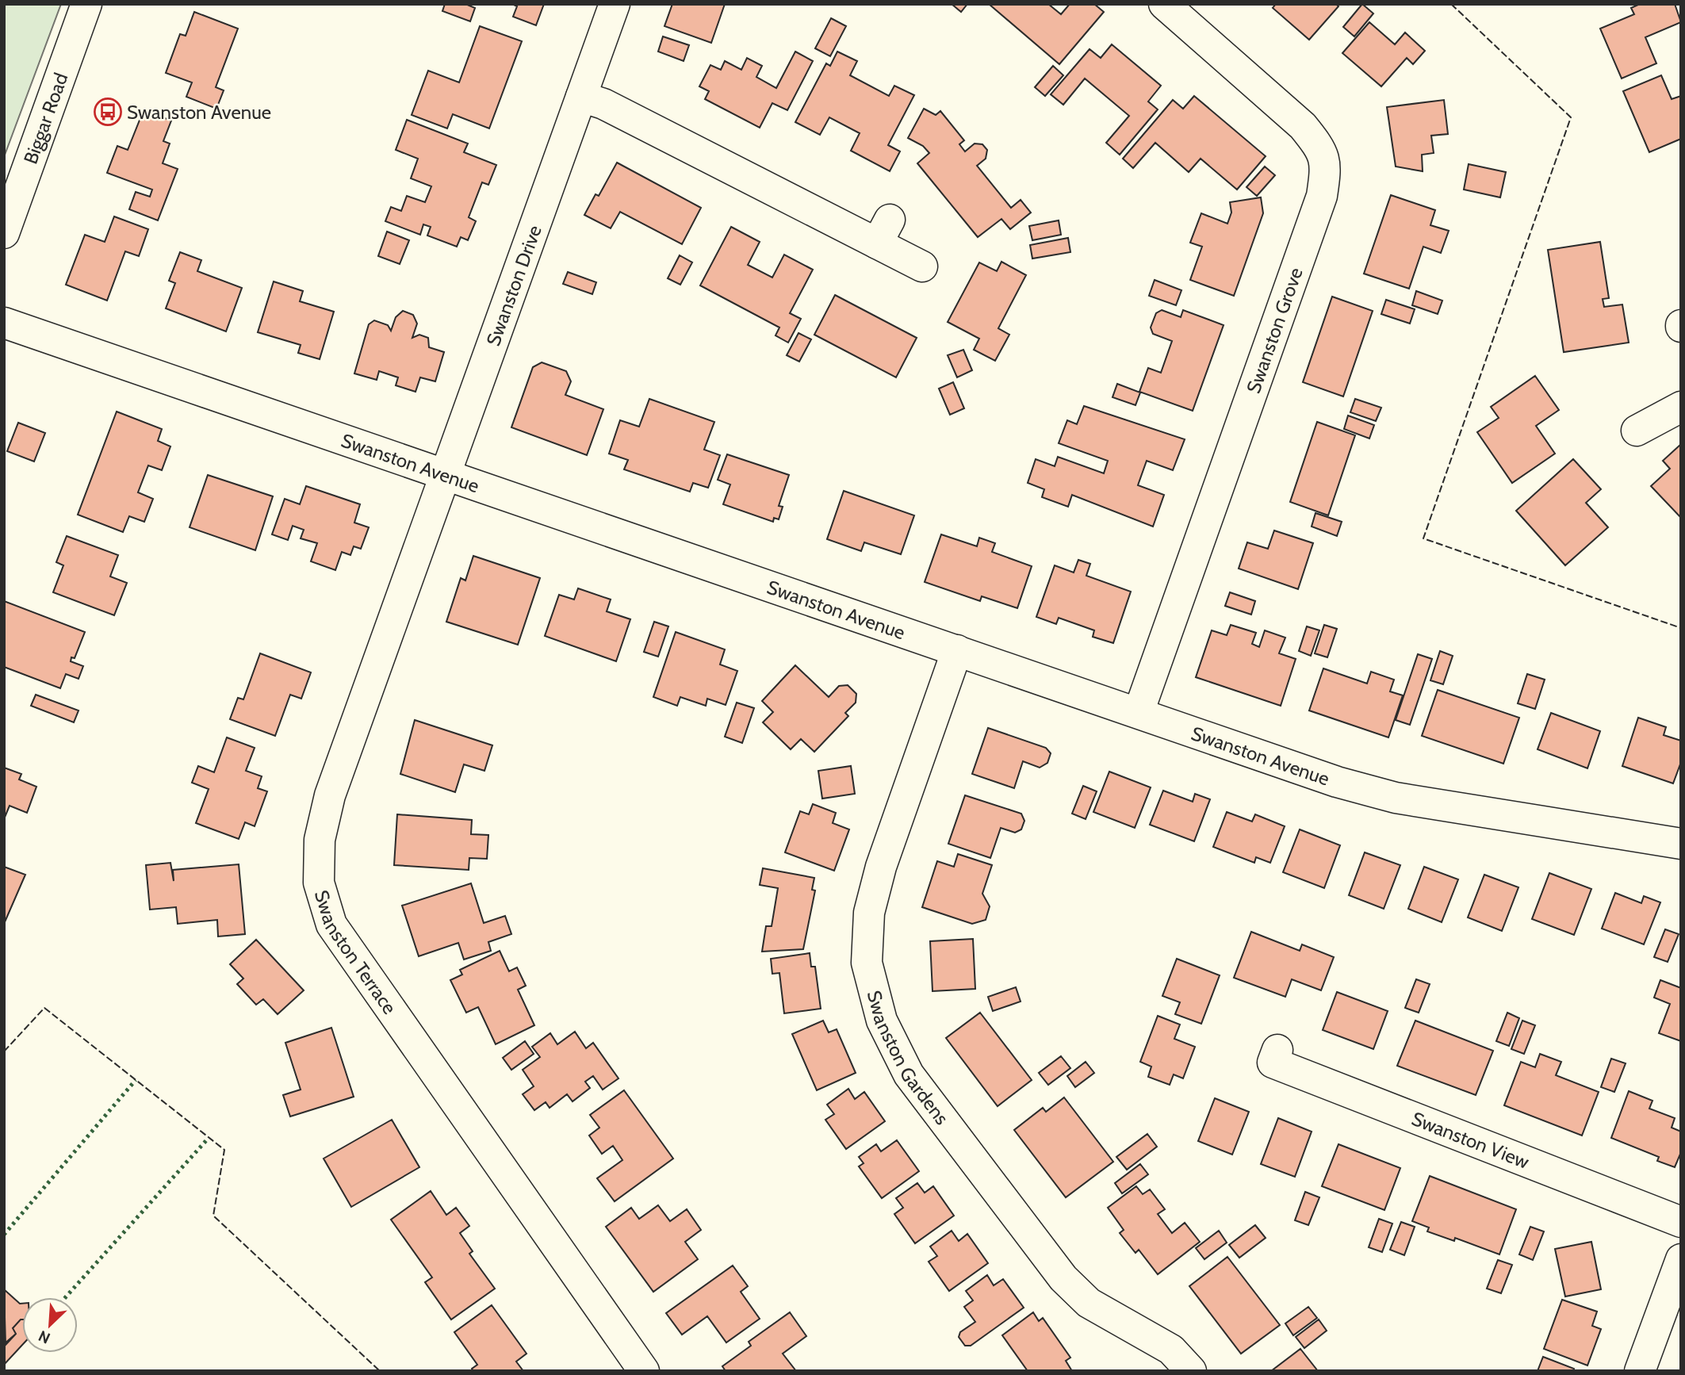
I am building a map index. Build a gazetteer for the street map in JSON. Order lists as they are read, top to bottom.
{
  "streets": {
    "street": [
      "Biggar Road",
      "Swanston Drive",
      "Swanston Grove",
      "Swanston Avenue",
      "Swanston Terrace",
      "Swanston Gardens",
      "Swanston View"
    ]
  },
  "crossings": [
    ["Swanston Drive", "Swanston Avenue"],
    ["Swanston Drive", "Swanston Terrace"],
    ["Swanston Grove", "Swanston Avenue"],
    ["Swanston Avenue", "Swanston Terrace"],
    ["Swanston Avenue", "Swanston Gardens"]
  ],
  "places": {
    "bus stop": ["Swanston Avenue"]
  },
  "north": "bottom left"
}
